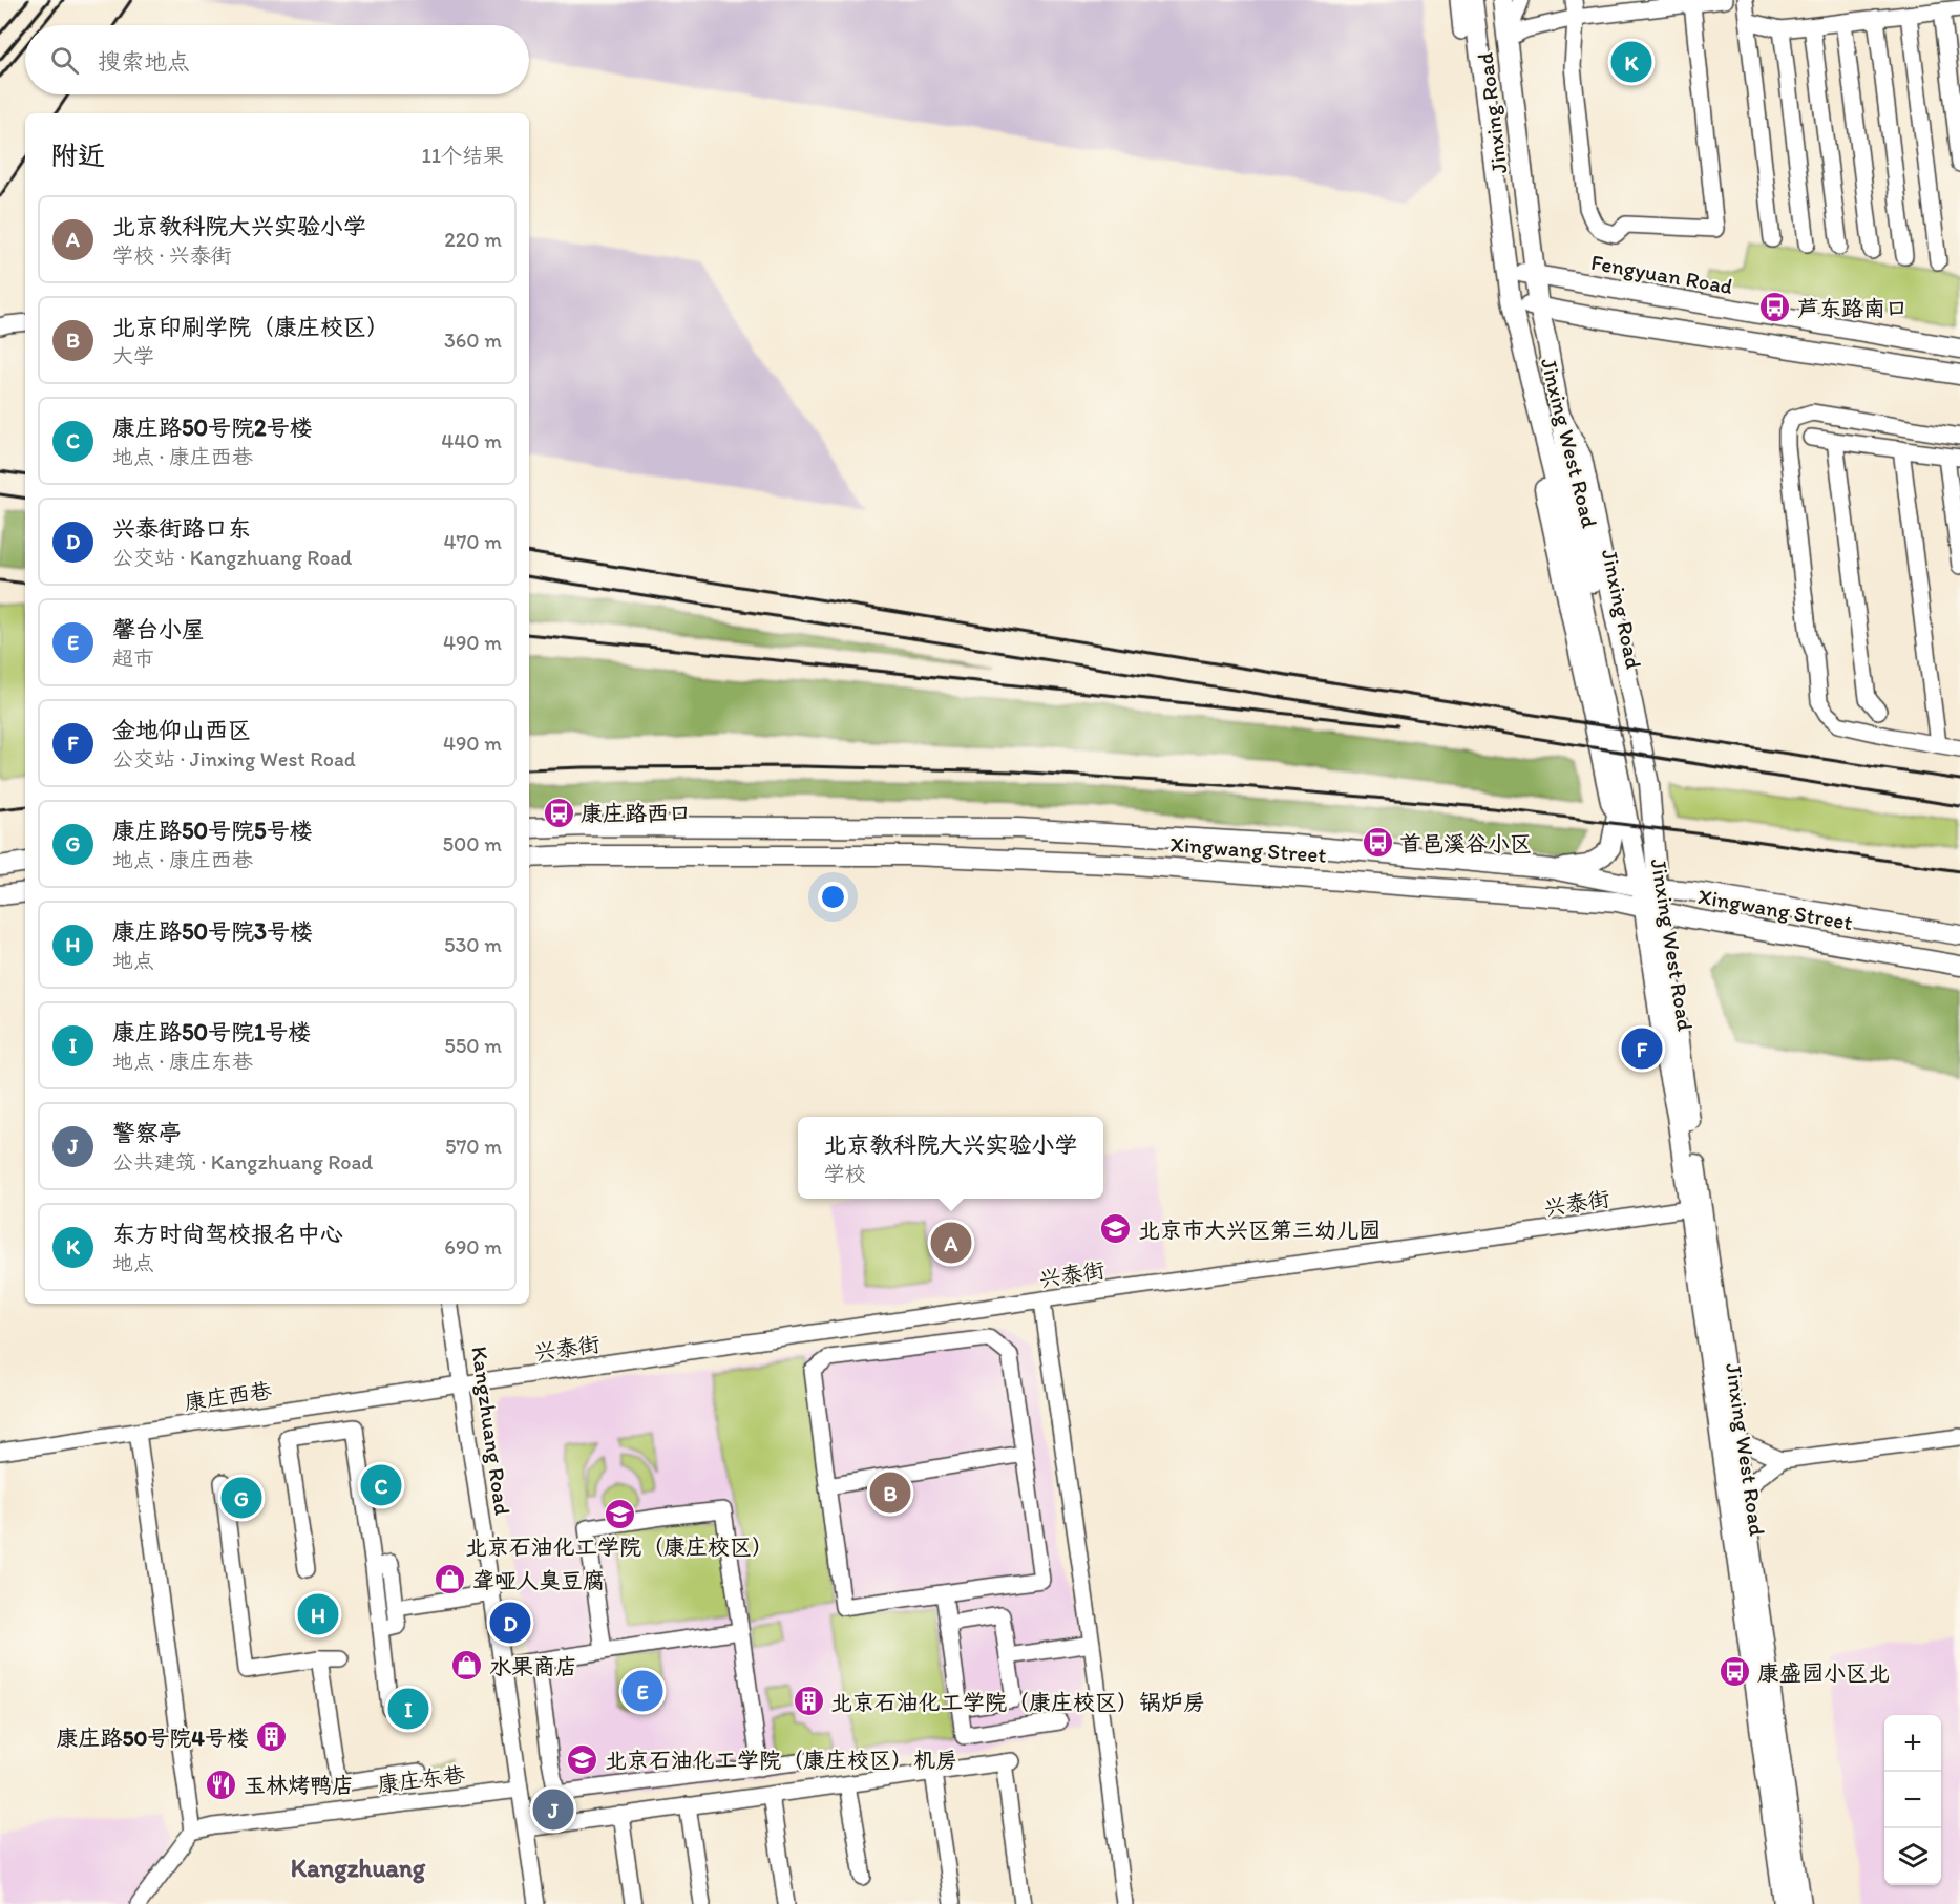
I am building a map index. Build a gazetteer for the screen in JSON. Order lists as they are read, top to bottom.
{
  "streets": {
    "main road": [
      "Jinxing Road",
      "Fengyuan Road",
      "Jinxing West Road",
      "Xingwang Street"
    ],
    "street": [
      "兴泰街",
      "康庄西巷",
      "Kangzhuang Road",
      "康庄东巷"
    ]
  },
  "crossings": [
    ["Jinxing Road", "Fengyuan Road"],
    ["Jinxing Road", "Jinxing West Road"],
    ["Jinxing Road", "Xingwang Street"],
    ["Fengyuan Road", "Jinxing West Road"],
    ["Jinxing West Road", "Xingwang Street"],
    ["Jinxing West Road", "兴泰街"],
    ["兴泰街", "康庄西巷"],
    ["兴泰街", "Kangzhuang Road"],
    ["康庄西巷", "Kangzhuang Road"],
    ["Kangzhuang Road", "康庄东巷"]
  ],
  "districts": ["Kangzhuang"],
  "places": {
    "bus stop": [
      "芦东路南口",
      "康庄路西口",
      "首邑溪谷小区",
      "康盛园小区北"
    ],
    "school or university": ["北京市大兴区第三幼儿园", "北京石油化工学院（康庄校区）", "北京石油化工学院（康庄校区）机房"],
    "shop": ["聋哑人臭豆腐", "水果商店"],
    "building": ["北京石油化工学院（康庄校区）锅炉房", "康庄路50号院4号楼"],
    "restaurant": ["玉林烤鸭店"]
  },
  "page": {
    "search": "搜索地点",
    "pins": [
      "K",
      "F",
      "A",
      "C",
      "B",
      "G",
      "H",
      "D",
      "E",
      "I",
      "J"
    ],
    "heading": ["附近", "11个结果"],
    "list": [
      {
        "mark": "A",
        "name": "北京教科院大兴实验小学",
        "note": "学校 · 兴泰街",
        "value": "220 m"
      },
      {
        "mark": "B",
        "name": "北京印刷学院（康庄校区）",
        "note": "大学",
        "value": "360 m"
      },
      {
        "mark": "C",
        "name": "康庄路50号院2号楼",
        "note": "地点 · 康庄西巷",
        "value": "440 m"
      },
      {
        "mark": "D",
        "name": "兴泰街路口东",
        "note": "公交站 · Kangzhuang Road",
        "value": "470 m"
      },
      {
        "mark": "E",
        "name": "馨台小屋",
        "note": "超市",
        "value": "490 m"
      },
      {
        "mark": "F",
        "name": "金地仰山西区",
        "note": "公交站 · Jinxing West Road",
        "value": "490 m"
      },
      {
        "mark": "G",
        "name": "康庄路50号院5号楼",
        "note": "地点 · 康庄西巷",
        "value": "500 m"
      },
      {
        "mark": "H",
        "name": "康庄路50号院3号楼",
        "note": "地点",
        "value": "530 m"
      },
      {
        "mark": "I",
        "name": "康庄路50号院1号楼",
        "note": "地点 · 康庄东巷",
        "value": "550 m"
      },
      {
        "mark": "J",
        "name": "警察亭",
        "note": "公共建筑 · Kangzhuang Road",
        "value": "570 m"
      },
      {
        "mark": "K",
        "name": "东方时尚驾校报名中心",
        "note": "地点",
        "value": "690 m"
      }
    ],
    "popup": ["北京教科院大兴实验小学", "学校"],
    "map_buttons": ["+", "−"]
  }
}
